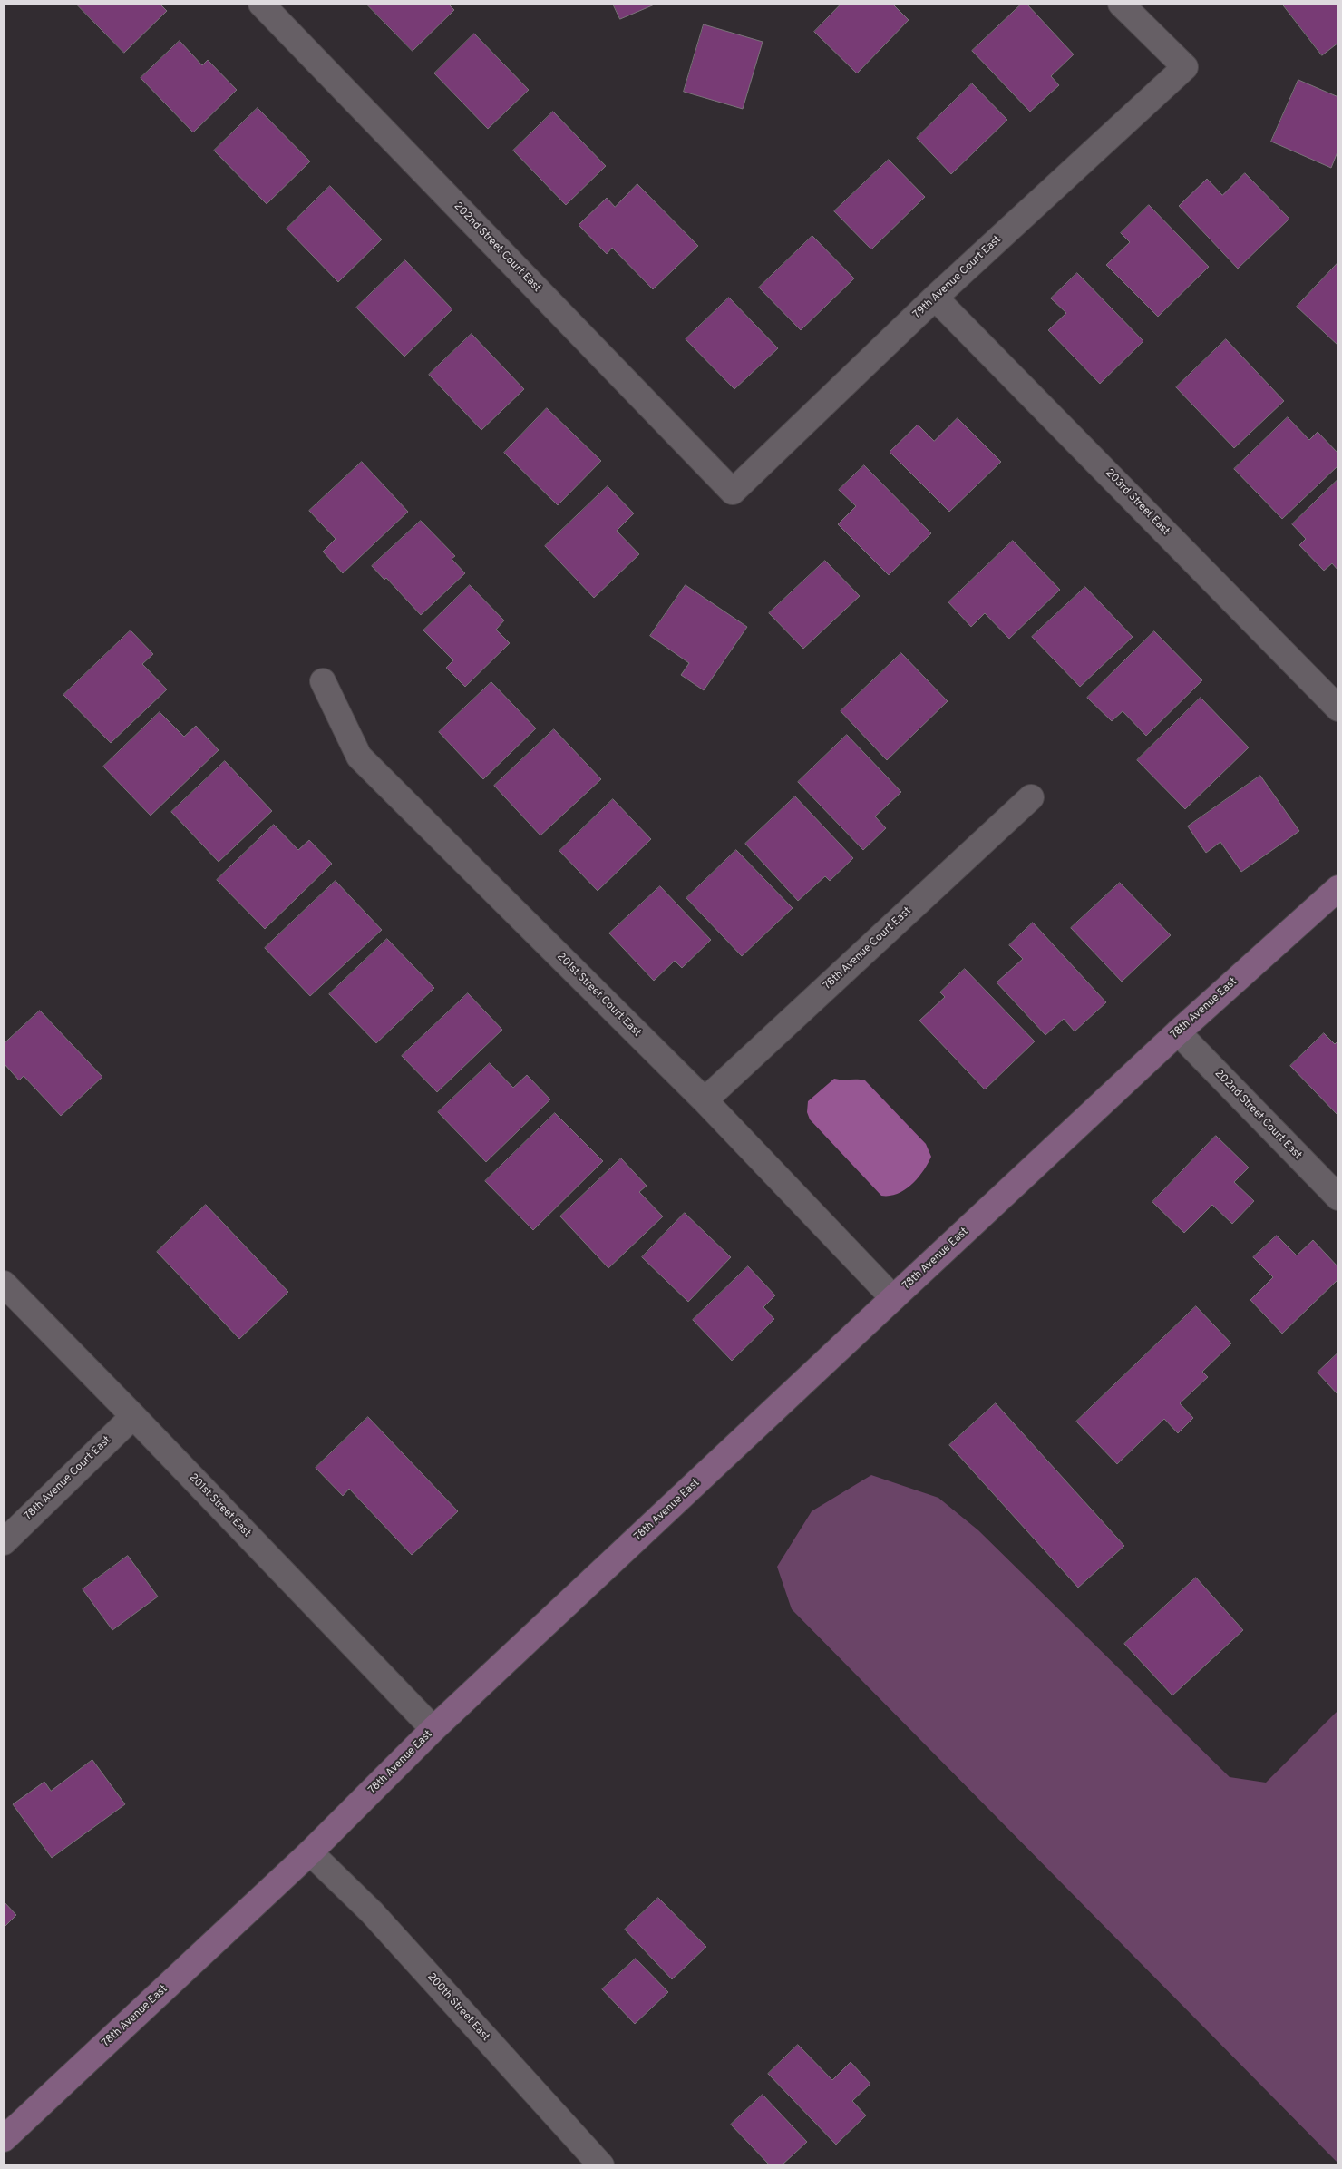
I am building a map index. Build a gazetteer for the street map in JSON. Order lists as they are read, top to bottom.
{
  "streets": {
    "street": [
      "202nd Street Court East",
      "79th Avenue Court East",
      "203rd Street East",
      "78th Avenue Court East",
      "201st Street Court East",
      "78th Avenue East",
      "201st Street East",
      "200th Street East"
    ]
  },
  "crossings": [
    ["202nd Street Court East", "79th Avenue Court East"],
    ["202nd Street Court East", "78th Avenue East"],
    ["79th Avenue Court East", "203rd Street East"],
    ["78th Avenue Court East", "201st Street Court East"],
    ["78th Avenue Court East", "201st Street East"],
    ["201st Street Court East", "78th Avenue East"],
    ["78th Avenue East", "201st Street East"],
    ["78th Avenue East", "200th Street East"]
  ]
}
